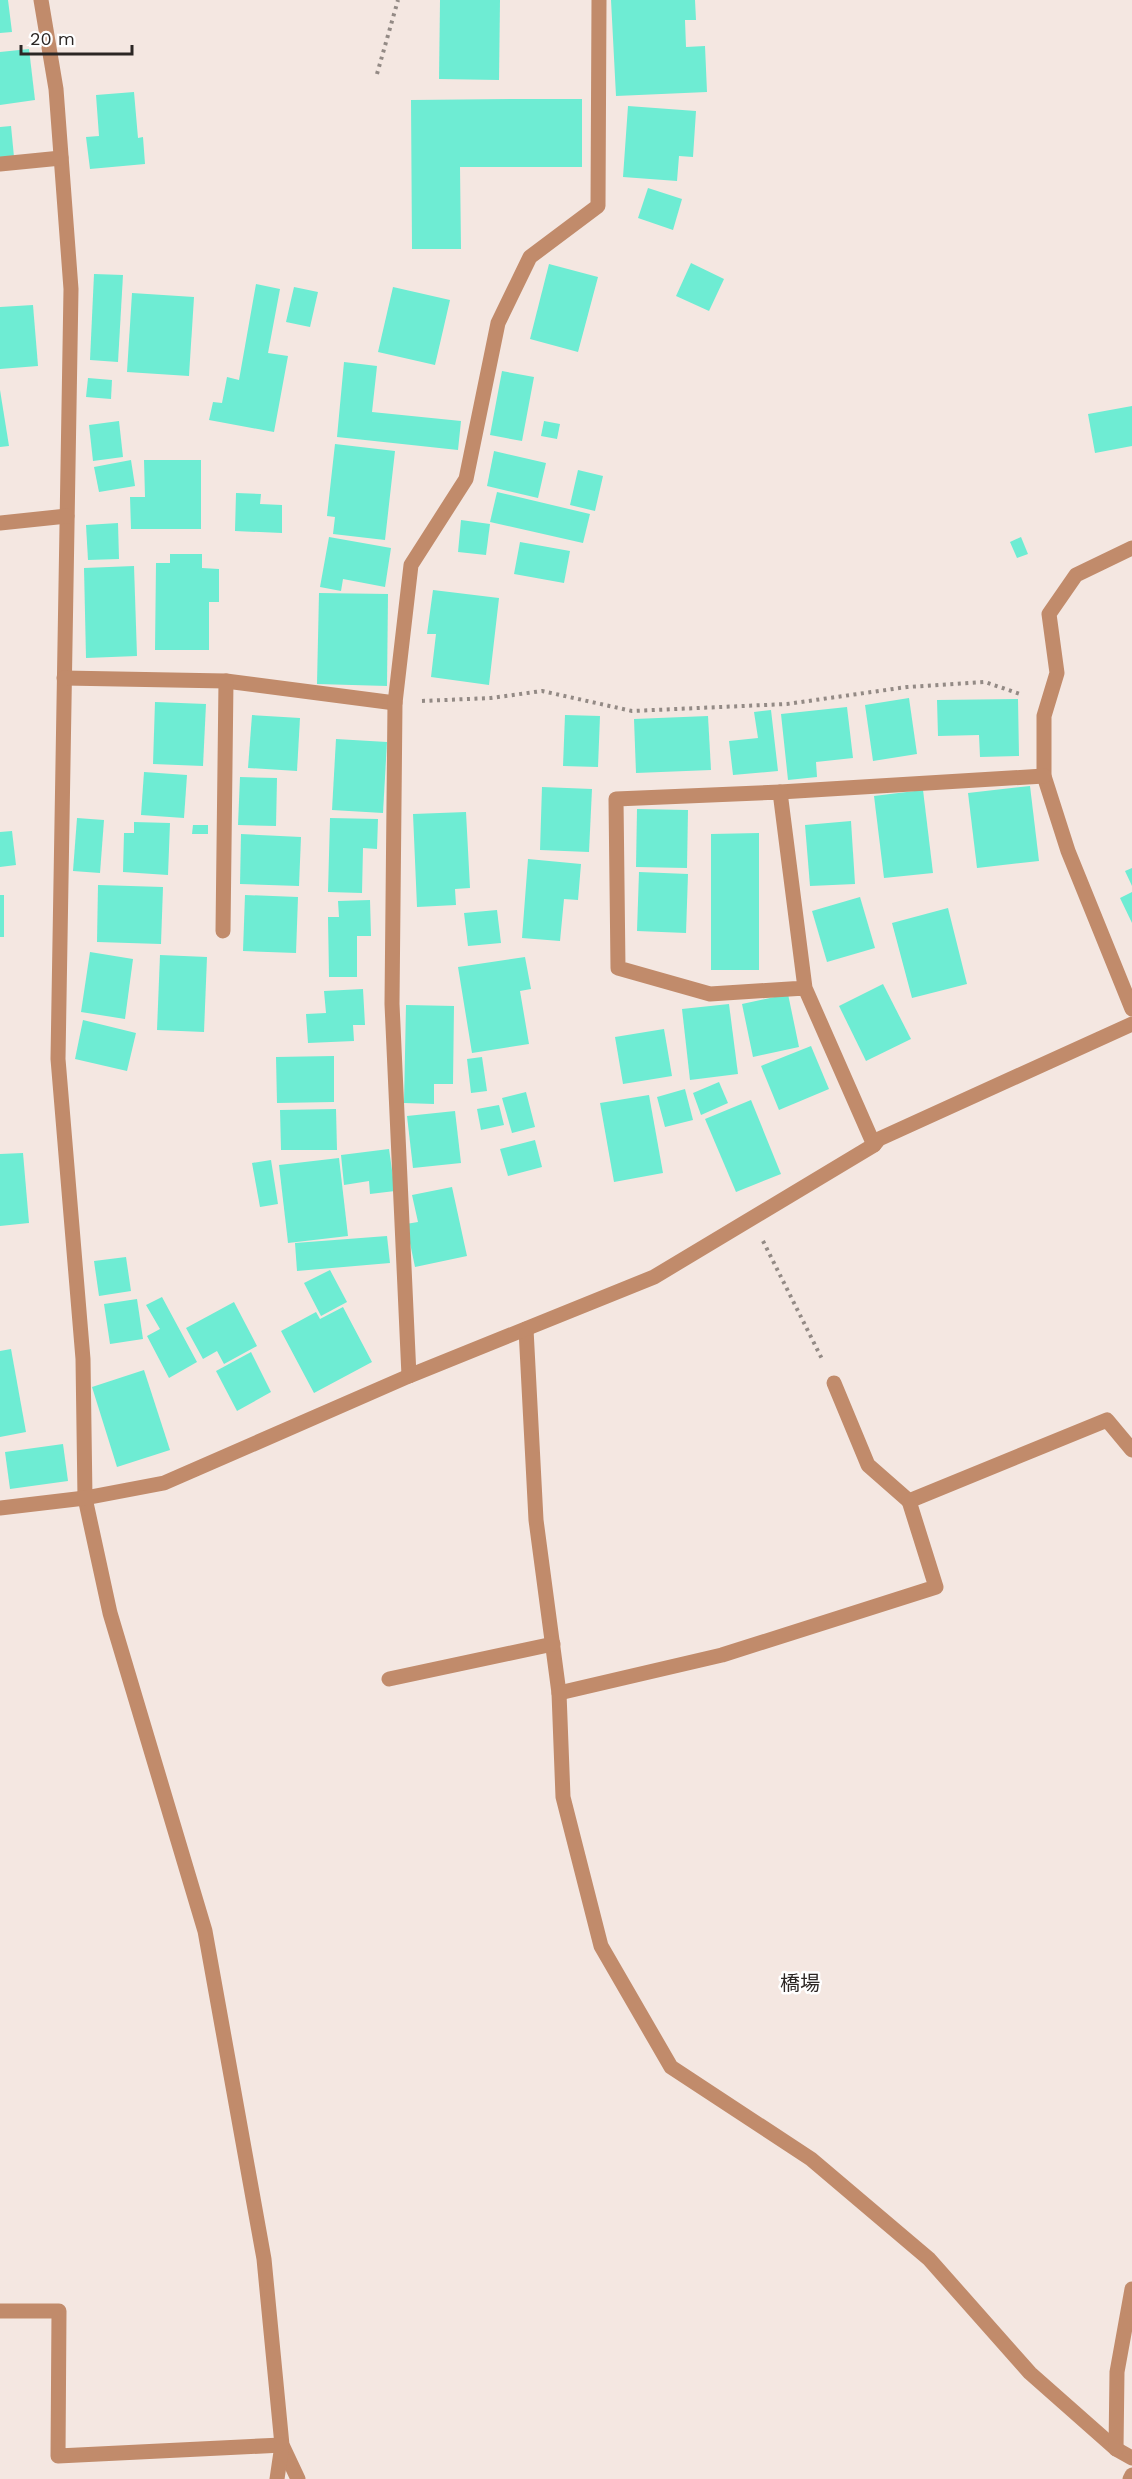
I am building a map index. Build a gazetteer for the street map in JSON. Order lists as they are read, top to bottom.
{
  "districts": ["橋場"],
  "scale_bar": "20 m"
}
